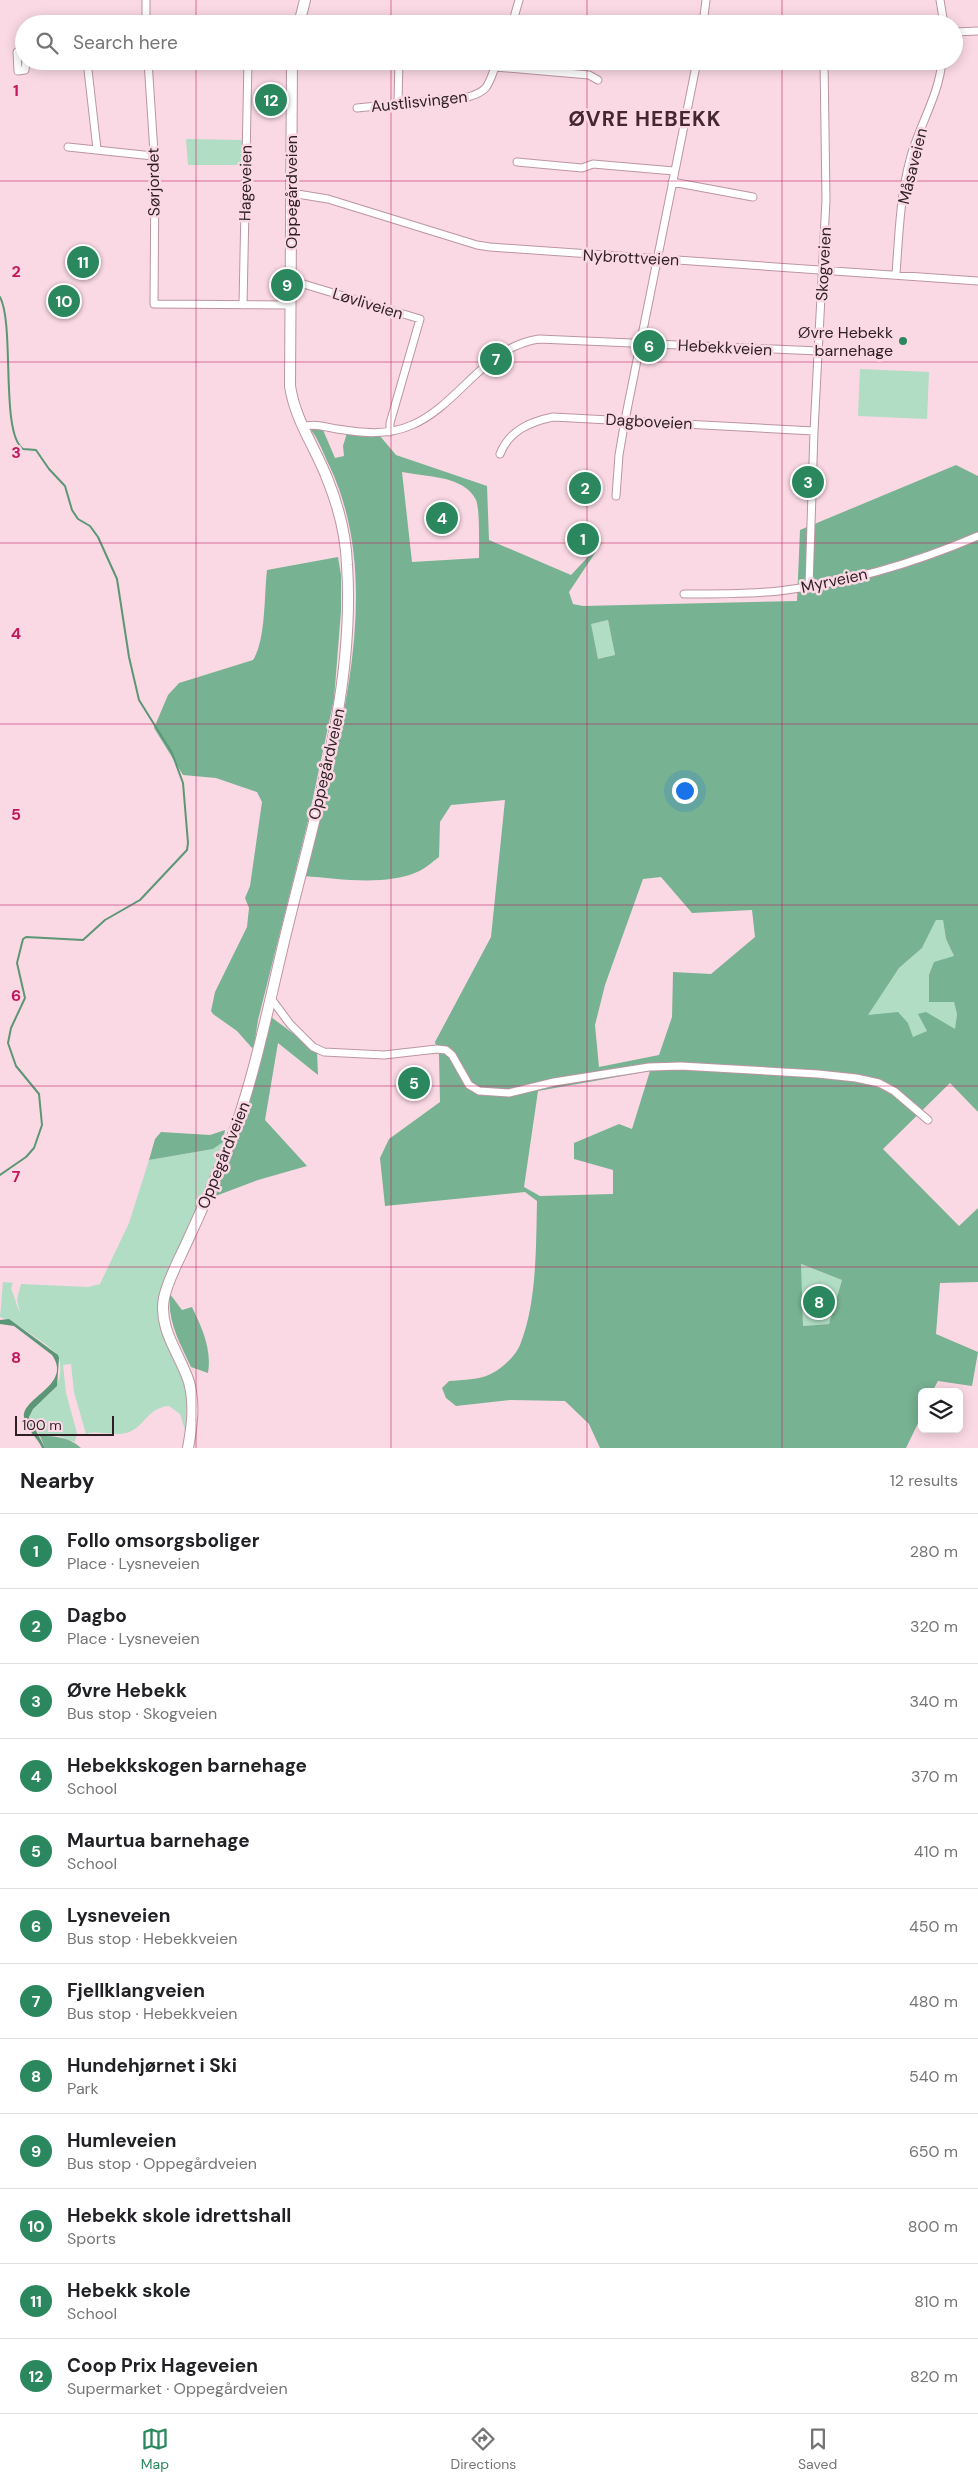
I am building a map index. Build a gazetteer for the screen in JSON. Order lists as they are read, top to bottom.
{
  "streets": {
    "main road": ["Oppegårdveien"],
    "street": [
      "Austlisvingen",
      "Måsaveien",
      "Sørjordet",
      "Hageveien",
      "Nybrottveien",
      "Skogveien",
      "Løvliveien",
      "Hebekkveien",
      "Dagboveien",
      "Myrveien"
    ]
  },
  "crossings": [
    ["Måsaveien", "Nybrottveien"],
    ["Sørjordet", "Hageveien"],
    ["Oppegårdveien", "Nybrottveien"],
    ["Oppegårdveien", "Løvliveien"],
    ["Oppegårdveien", "Hebekkveien"],
    ["Nybrottveien", "Skogveien"],
    ["Skogveien", "Hebekkveien"],
    ["Skogveien", "Dagboveien"],
    ["Skogveien", "Myrveien"],
    ["Løvliveien", "Hebekkveien"]
  ],
  "districts": ["ØVRE HEBEKK"],
  "places": ["Øvre Hebekk barnehage"],
  "scale_bar": "100 m",
  "page": {
    "search": "Search here",
    "pins": [
      "12",
      "11",
      "9",
      "10",
      "6",
      "7",
      "3",
      "2",
      "4",
      "1",
      "5",
      "8"
    ],
    "scale": "100 m",
    "heading": ["Nearby", "12 results"],
    "list": [
      {
        "mark": "1",
        "name": "Follo omsorgsboliger",
        "note": "Place · Lysneveien",
        "value": "280 m"
      },
      {
        "mark": "2",
        "name": "Dagbo",
        "note": "Place · Lysneveien",
        "value": "320 m"
      },
      {
        "mark": "3",
        "name": "Øvre Hebekk",
        "note": "Bus stop · Skogveien",
        "value": "340 m"
      },
      {
        "mark": "4",
        "name": "Hebekkskogen barnehage",
        "note": "School",
        "value": "370 m"
      },
      {
        "mark": "5",
        "name": "Maurtua barnehage",
        "note": "School",
        "value": "410 m"
      },
      {
        "mark": "6",
        "name": "Lysneveien",
        "note": "Bus stop · Hebekkveien",
        "value": "450 m"
      },
      {
        "mark": "7",
        "name": "Fjellklangveien",
        "note": "Bus stop · Hebekkveien",
        "value": "480 m"
      },
      {
        "mark": "8",
        "name": "Hundehjørnet i Ski",
        "note": "Park",
        "value": "540 m"
      },
      {
        "mark": "9",
        "name": "Humleveien",
        "note": "Bus stop · Oppegårdveien",
        "value": "650 m"
      },
      {
        "mark": "10",
        "name": "Hebekk skole idrettshall",
        "note": "Sports",
        "value": "800 m"
      },
      {
        "mark": "11",
        "name": "Hebekk skole",
        "note": "School",
        "value": "810 m"
      },
      {
        "mark": "12",
        "name": "Coop Prix Hageveien",
        "note": "Supermarket · Oppegårdveien",
        "value": "820 m"
      }
    ],
    "nav": ["Map", "Directions", "Saved"]
  },
  "grid": {
    "rows": [
      "1",
      "2",
      "3",
      "4",
      "5",
      "6",
      "7",
      "8"
    ]
  }
}
